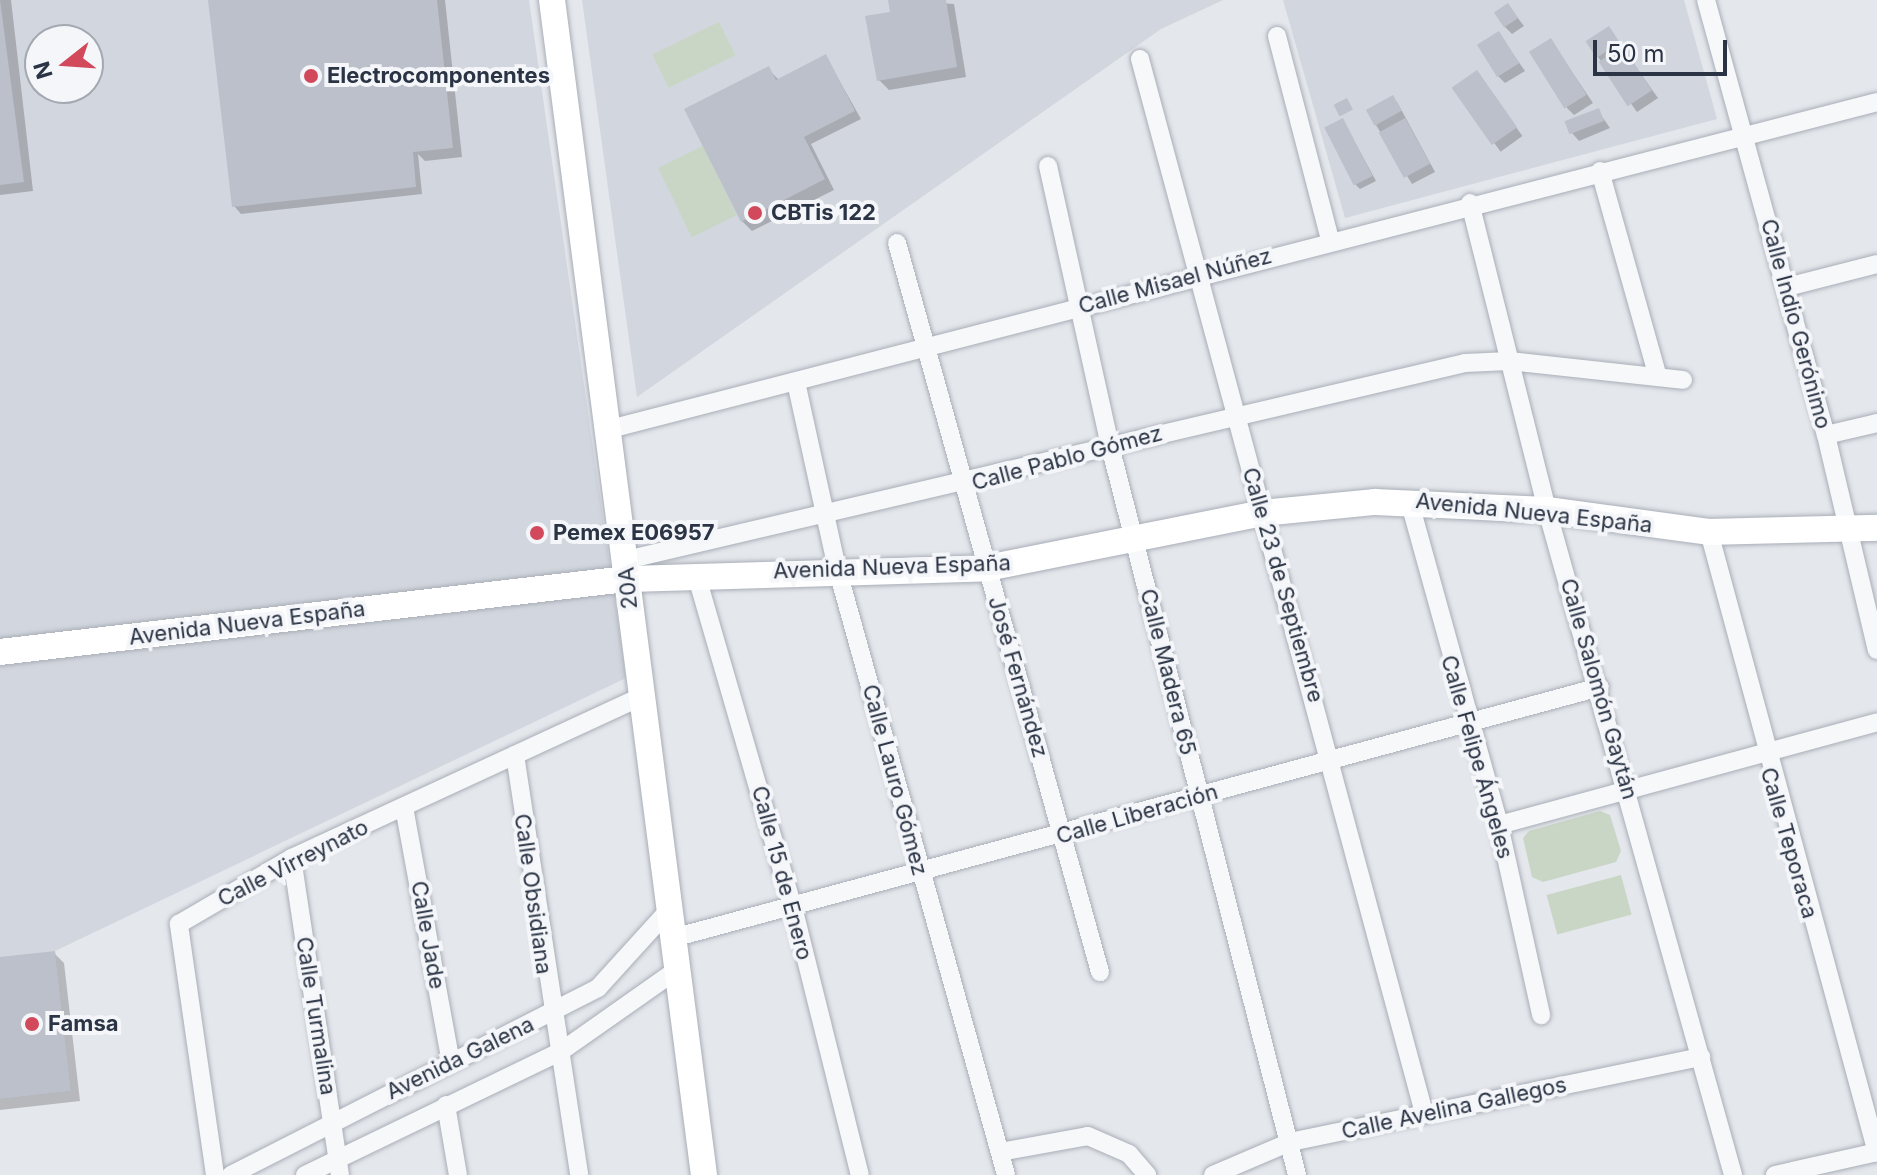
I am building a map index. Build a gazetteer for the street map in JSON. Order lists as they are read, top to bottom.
{
  "streets": {
    "main road": ["Avenida Nueva España", "20A"],
    "street": [
      "Calle Misael Núñez",
      "Calle Indio Gerónimo",
      "Calle Pablo Gómez",
      "Calle 23 de Septiembre",
      "Calle Madera 65",
      "José Fernández",
      "Calle Salomón Gaytán",
      "Calle Felipe Ángeles",
      "Calle Lauro Gómez",
      "Calle Liberación",
      "Calle Teporaca",
      "Calle Virreynato",
      "Calle 15 de Enero",
      "Calle Obsidiana",
      "Calle Jade",
      "Calle Turmalina",
      "Avenida Galena",
      "Calle Avelina Gallegos"
    ]
  },
  "crossings": [
    ["Calle Misael Núñez", "Calle Indio Gerónimo"],
    ["Calle Misael Núñez", "Calle 23 de Septiembre"],
    ["Calle Misael Núñez", "20A"],
    ["Calle Misael Núñez", "Calle Madera 65"],
    ["Calle Misael Núñez", "José Fernández"],
    ["Calle Misael Núñez", "Calle Salomón Gaytán"],
    ["Calle Misael Núñez", "Calle Lauro Gómez"],
    ["Calle Indio Gerónimo", "Avenida Nueva España"],
    ["Calle Pablo Gómez", "Avenida Nueva España"],
    ["Calle Pablo Gómez", "Calle 23 de Septiembre"],
    ["Calle Pablo Gómez", "20A"],
    ["Calle Pablo Gómez", "Calle Madera 65"],
    ["Calle Pablo Gómez", "José Fernández"],
    ["Calle Pablo Gómez", "Calle Salomón Gaytán"],
    ["Calle Pablo Gómez", "Calle Lauro Gómez"],
    ["Avenida Nueva España", "Calle 23 de Septiembre"],
    ["Avenida Nueva España", "20A"],
    ["Avenida Nueva España", "Calle Madera 65"],
    ["Avenida Nueva España", "José Fernández"],
    ["Avenida Nueva España", "Calle Salomón Gaytán"],
    ["Avenida Nueva España", "Calle Felipe Ángeles"],
    ["Avenida Nueva España", "Calle Lauro Gómez"],
    ["Avenida Nueva España", "Calle Teporaca"],
    ["Avenida Nueva España", "Calle 15 de Enero"],
    ["Calle 23 de Septiembre", "Calle Liberación"],
    ["Calle 23 de Septiembre", "Calle Avelina Gallegos"],
    ["20A", "Calle Liberación"],
    ["20A", "Calle Virreynato"],
    ["20A", "Avenida Galena"],
    ["Calle Madera 65", "Calle Liberación"],
    ["Calle Madera 65", "Calle Avelina Gallegos"],
    ["José Fernández", "Calle Liberación"],
    ["Calle Salomón Gaytán", "Calle Liberación"],
    ["Calle Salomón Gaytán", "Calle Avelina Gallegos"],
    ["Calle Felipe Ángeles", "Calle Liberación"],
    ["Calle Lauro Gómez", "Calle Liberación"],
    ["Calle Liberación", "Calle 15 de Enero"],
    ["Calle Virreynato", "Calle Obsidiana"],
    ["Calle Virreynato", "Calle Jade"],
    ["Calle Virreynato", "Calle Turmalina"],
    ["Calle Obsidiana", "Avenida Galena"],
    ["Calle Jade", "Avenida Galena"],
    ["Calle Turmalina", "Avenida Galena"]
  ],
  "places": [
    "Electrocomponentes",
    "CBTis 122",
    "Pemex E06957",
    "Famsa"
  ],
  "scale_bar": "50 m",
  "north": "left"
}
